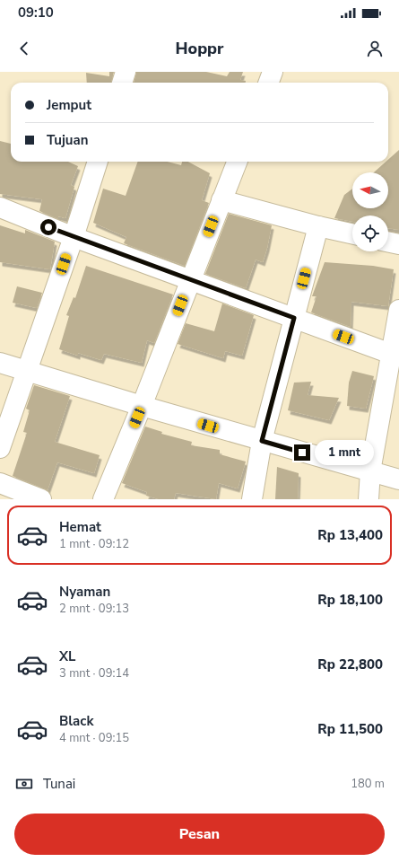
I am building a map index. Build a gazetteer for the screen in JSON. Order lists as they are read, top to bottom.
{
  "north": "left",
  "page": {
    "status": "09:10",
    "header": "Hoppr",
    "banner": ["Jemput", "Tujuan"],
    "bubble": "1 mnt",
    "list": [
      {
        "name": "Hemat",
        "note": "1 mnt · 09:12",
        "value": "Rp 13,400"
      },
      {
        "name": "Nyaman",
        "note": "2 mnt · 09:13",
        "value": "Rp 18,100"
      },
      {
        "name": "XL",
        "note": "3 mnt · 09:14",
        "value": "Rp 22,800"
      },
      {
        "name": "Black",
        "note": "4 mnt · 09:15",
        "value": "Rp 11,500"
      }
    ],
    "pay": ["Tunai", "180 m"],
    "buttons": "Pesan"
  }
}
